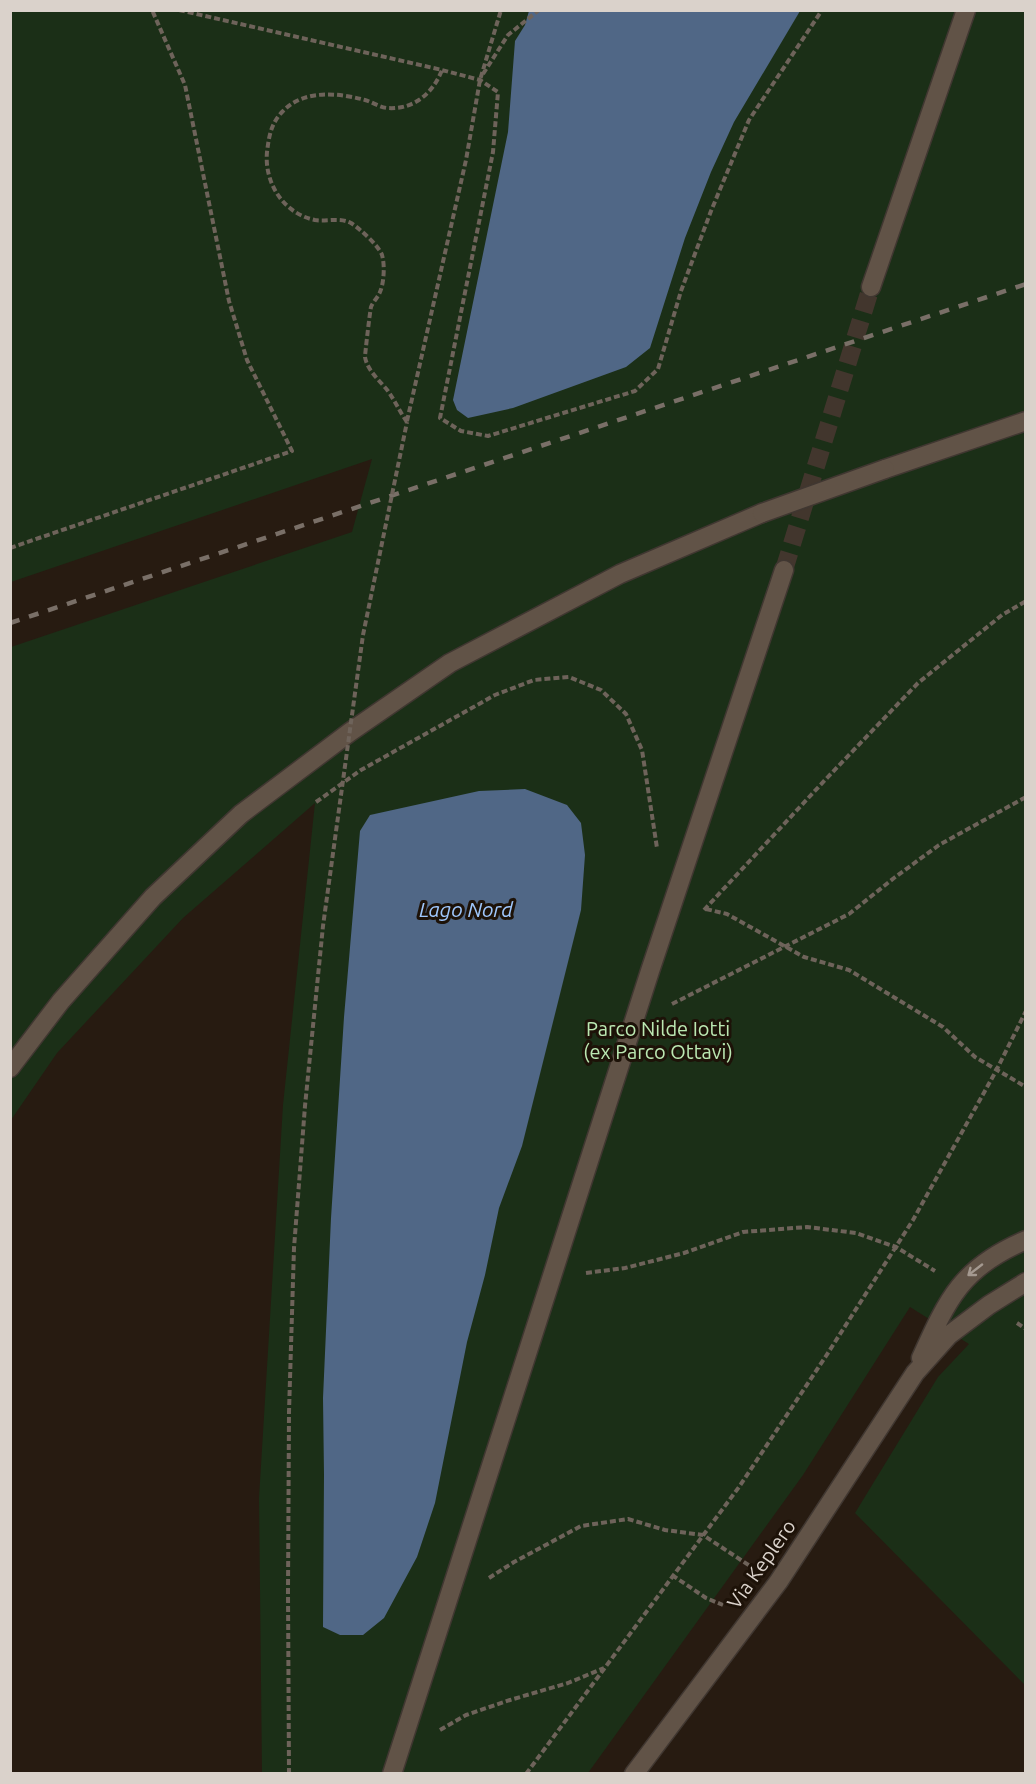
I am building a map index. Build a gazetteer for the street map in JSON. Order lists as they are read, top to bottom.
{
  "streets": {
    "street": ["Via Keplero"]
  },
  "water": ["Lago Nord"],
  "parks": ["Parco Nilde Iotti (ex Parco Ottavi)"]
}
